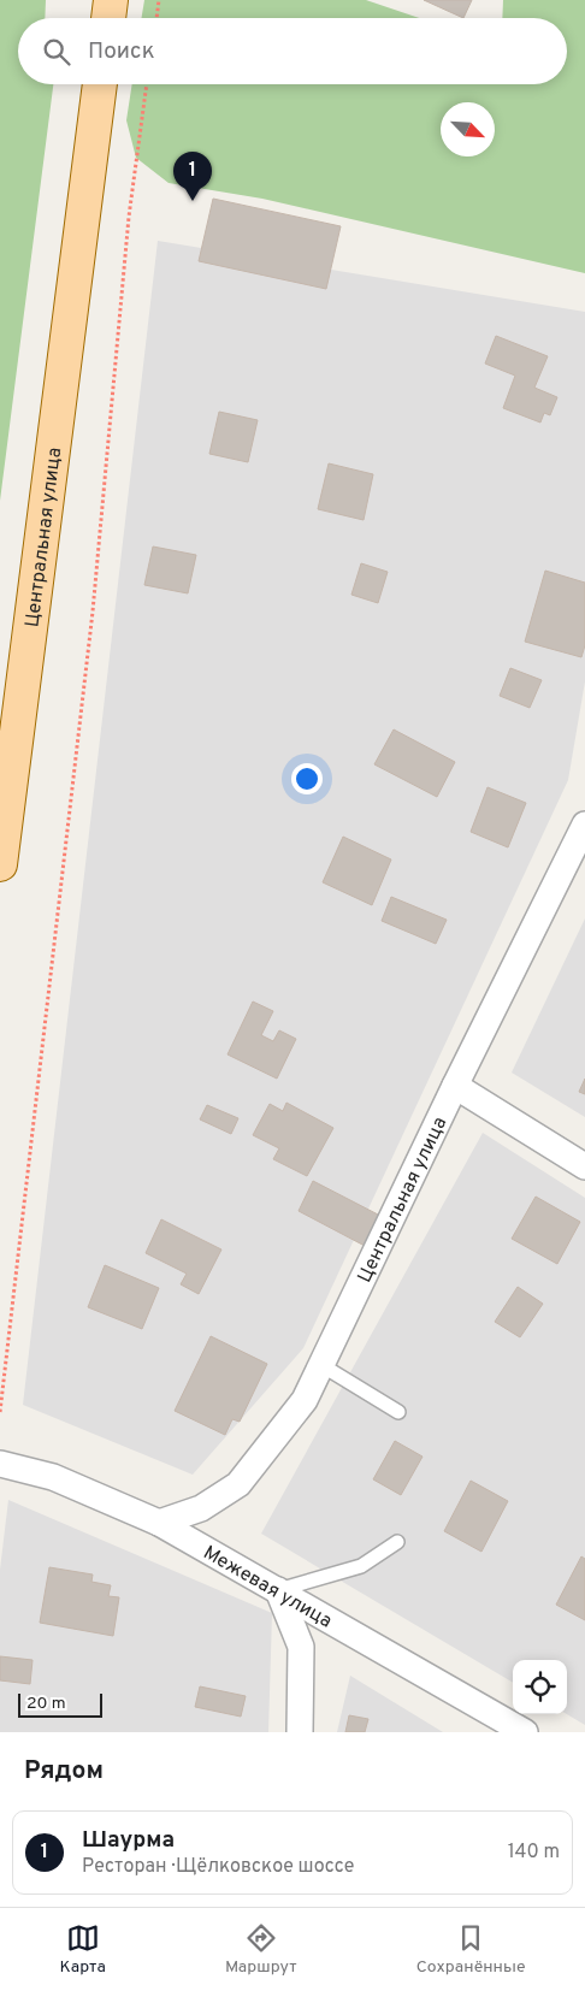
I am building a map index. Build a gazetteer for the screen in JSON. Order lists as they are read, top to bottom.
{
  "streets": {
    "main road": ["Центральная улица"],
    "street": ["Межевая улица"]
  },
  "crossings": [
    ["Центральная улица", "Межевая улица"]
  ],
  "scale_bar": "20 m",
  "north": "bottom right",
  "page": {
    "search": "Поиск",
    "pins": "1",
    "scale": "20 m",
    "heading": "Рядом",
    "list": [
      {
        "mark": "1",
        "name": "Шаурма",
        "note": "Ресторан · Щёлковское шоссе",
        "value": "140 m"
      }
    ],
    "nav": ["Карта", "Маршрут", "Сохранённые"]
  }
}
